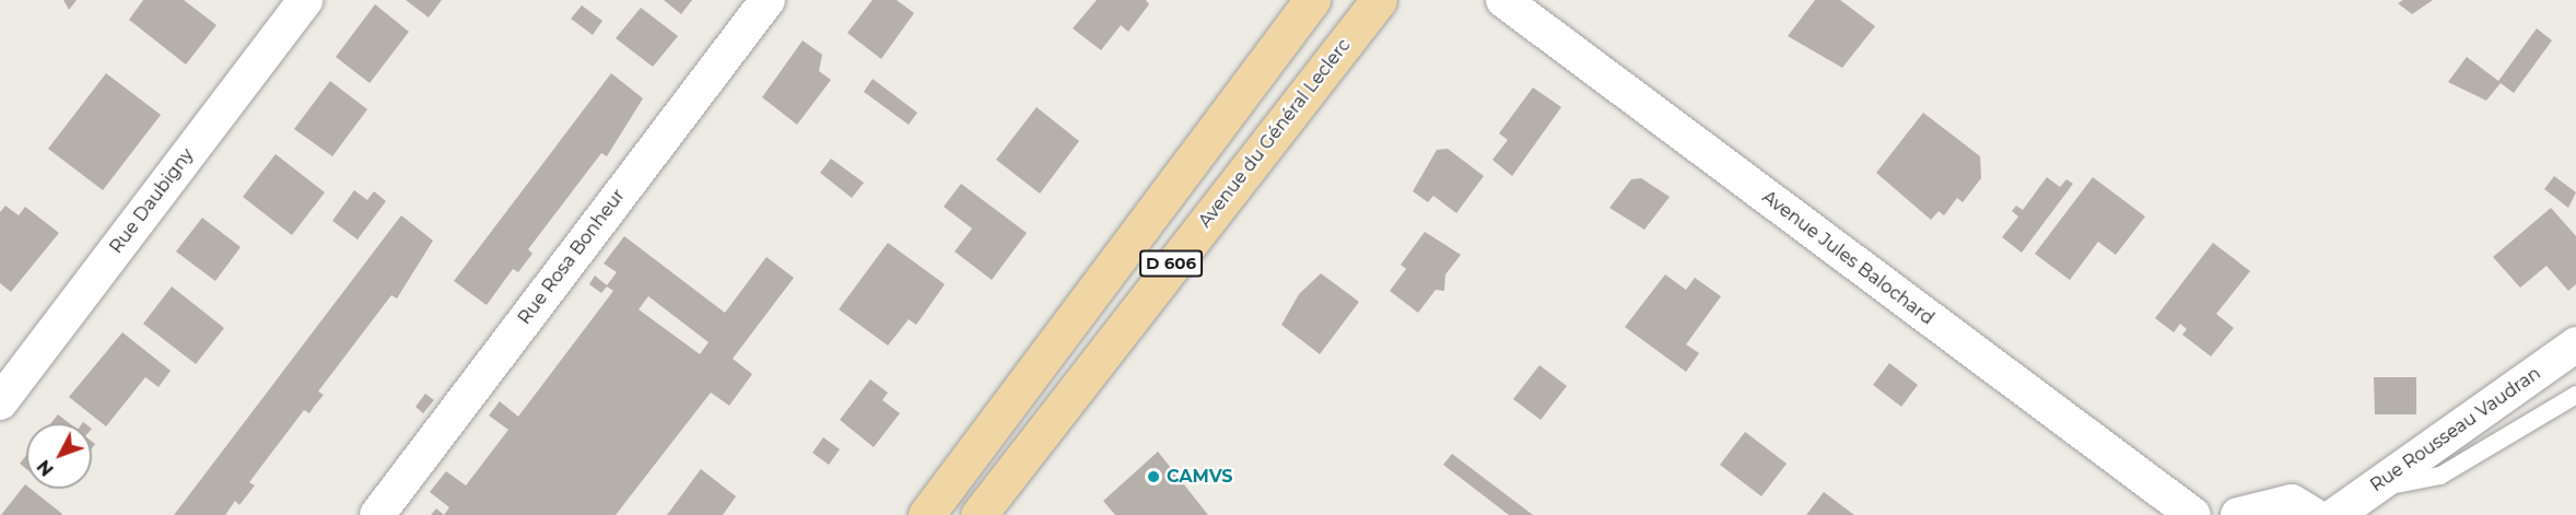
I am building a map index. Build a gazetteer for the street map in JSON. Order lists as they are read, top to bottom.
{
  "streets": {
    "main road": ["Avenue du Général Leclerc", "D 606"],
    "street": [
      "Rue Daubigny",
      "Rue Rosa Bonheur",
      "Avenue Jules Balochard",
      "Rue Rousseau Vaudran"
    ]
  },
  "places": ["CAMVS"],
  "north": "bottom left"
}
